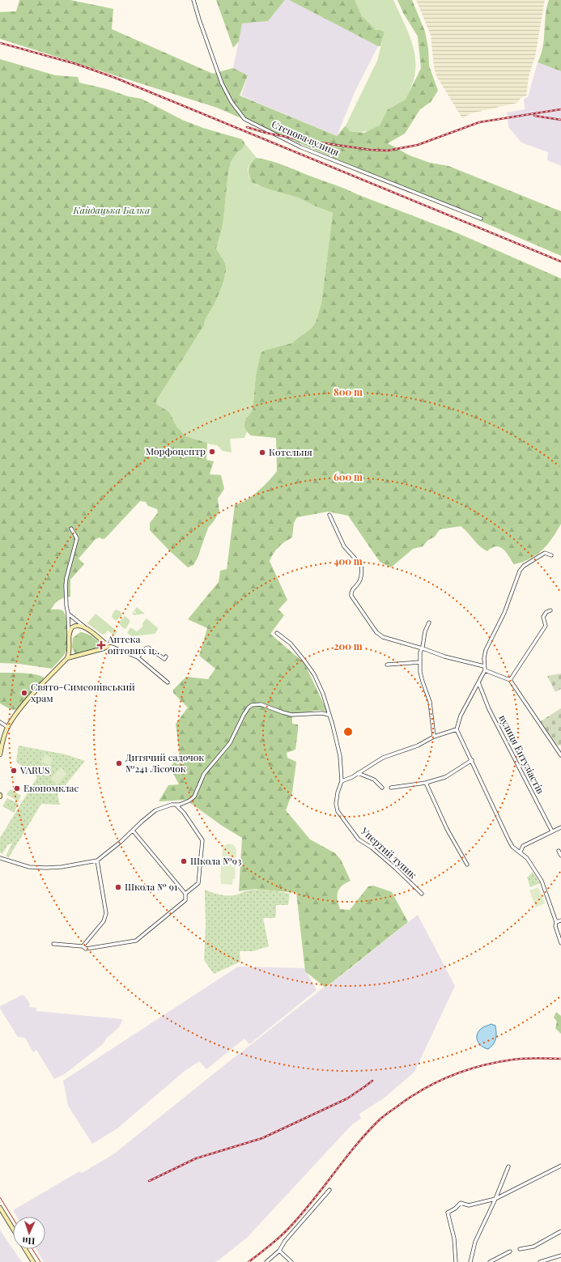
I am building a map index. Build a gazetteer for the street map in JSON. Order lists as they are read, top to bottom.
{
  "streets": {
    "street": ["Степова вулиця", "вулиця Ентузіастів", "Упертий тупик"]
  },
  "parks": ["Кайдацька Балка"],
  "places": {
    "other": [
      "Морфоцентр",
      "Котельня",
      "Свято-Симеонівський храм",
      "Дитячий садочок №241 Лісочок",
      "VARUS",
      "Економклас",
      "Школа №93",
      "Школа № 91"
    ],
    "health": ["Аптека оптових ц‥"]
  },
  "north": "bottom",
  "rings": [
    "800 m",
    "600 m",
    "400 m",
    "200 m"
  ]
}
